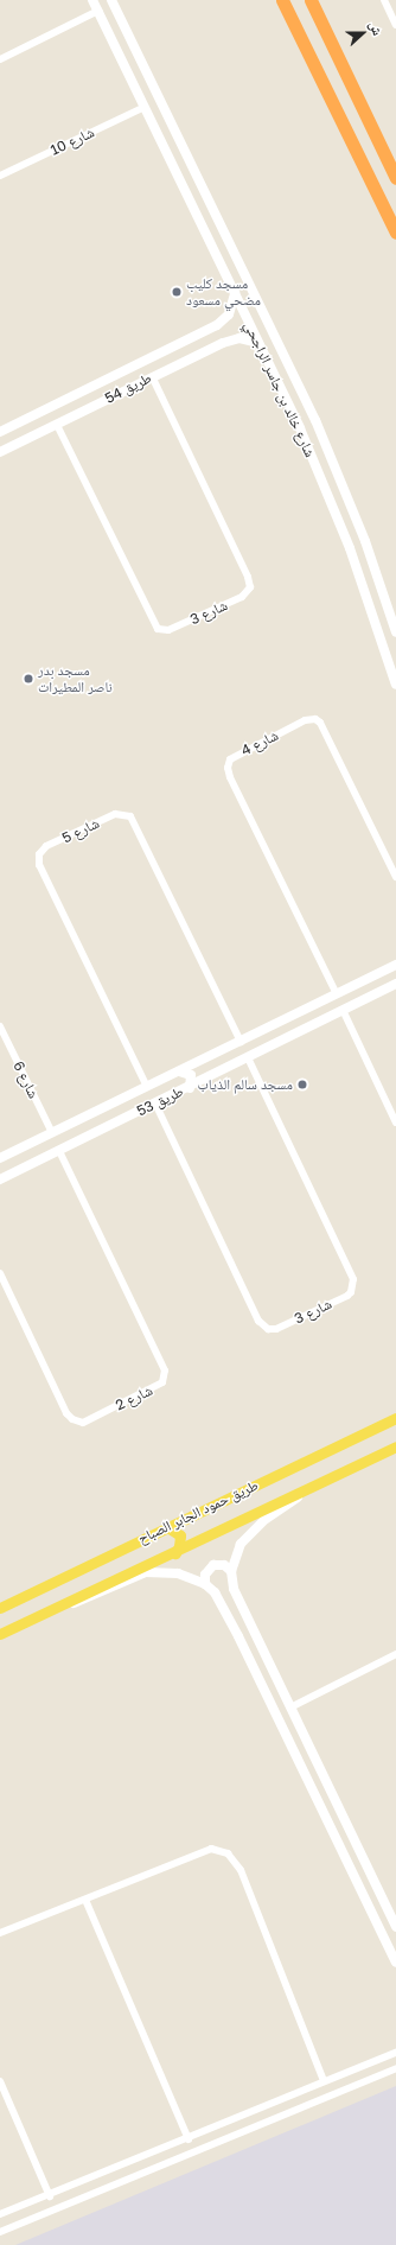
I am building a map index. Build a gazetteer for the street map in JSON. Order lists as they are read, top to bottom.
{
  "streets": {
    "main road": ["طريق حمود الجابر الصباح"],
    "street": [
      "شارع 10",
      "طريق 54",
      "شارع خالد بن جاسر الراجحي",
      "شارع 3",
      "شارع 4",
      "شارع 5",
      "شارع 6",
      "طريق 53",
      "شارع 2"
    ]
  },
  "crossings": [
    ["شارع 10", "شارع خالد بن جاسر الراجحي"],
    ["طريق 54", "شارع خالد بن جاسر الراجحي"],
    ["طريق 54", "شارع 3"],
    ["شارع 3", "طريق 53"],
    ["شارع 4", "طريق 53"],
    ["شارع 5", "طريق 53"],
    ["شارع 6", "طريق 53"],
    ["طريق 53", "شارع 2"]
  ],
  "places": ["مسجد كليب مضحي مسعود", "مسجد بدر ناصر المطيرات", "مسجد سالم الذياب"],
  "north": "right"
}
